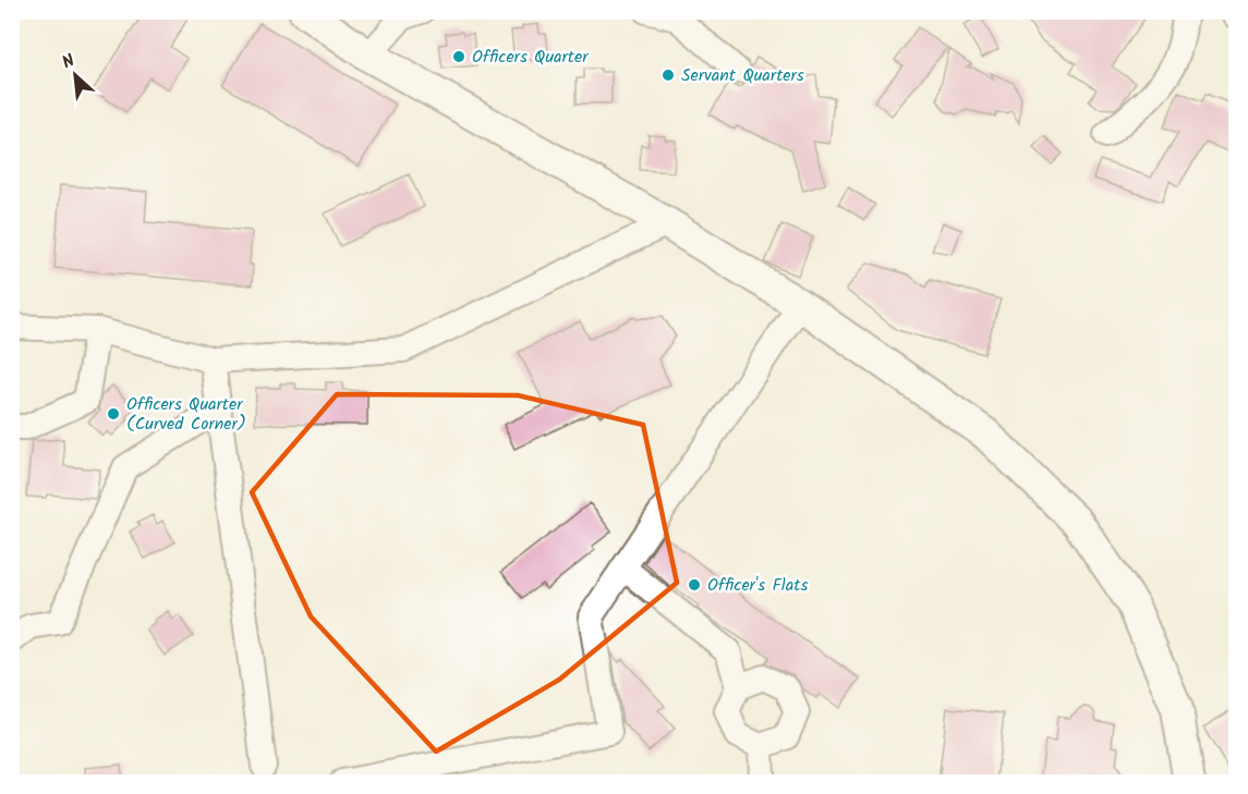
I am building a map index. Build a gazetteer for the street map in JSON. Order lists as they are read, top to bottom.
{
  "places": [
    "Officers Quarter",
    "Servant Quarters",
    "Officers Quarter (Curved Corner)",
    "Officer's Flats"
  ],
  "north": "top left"
}
